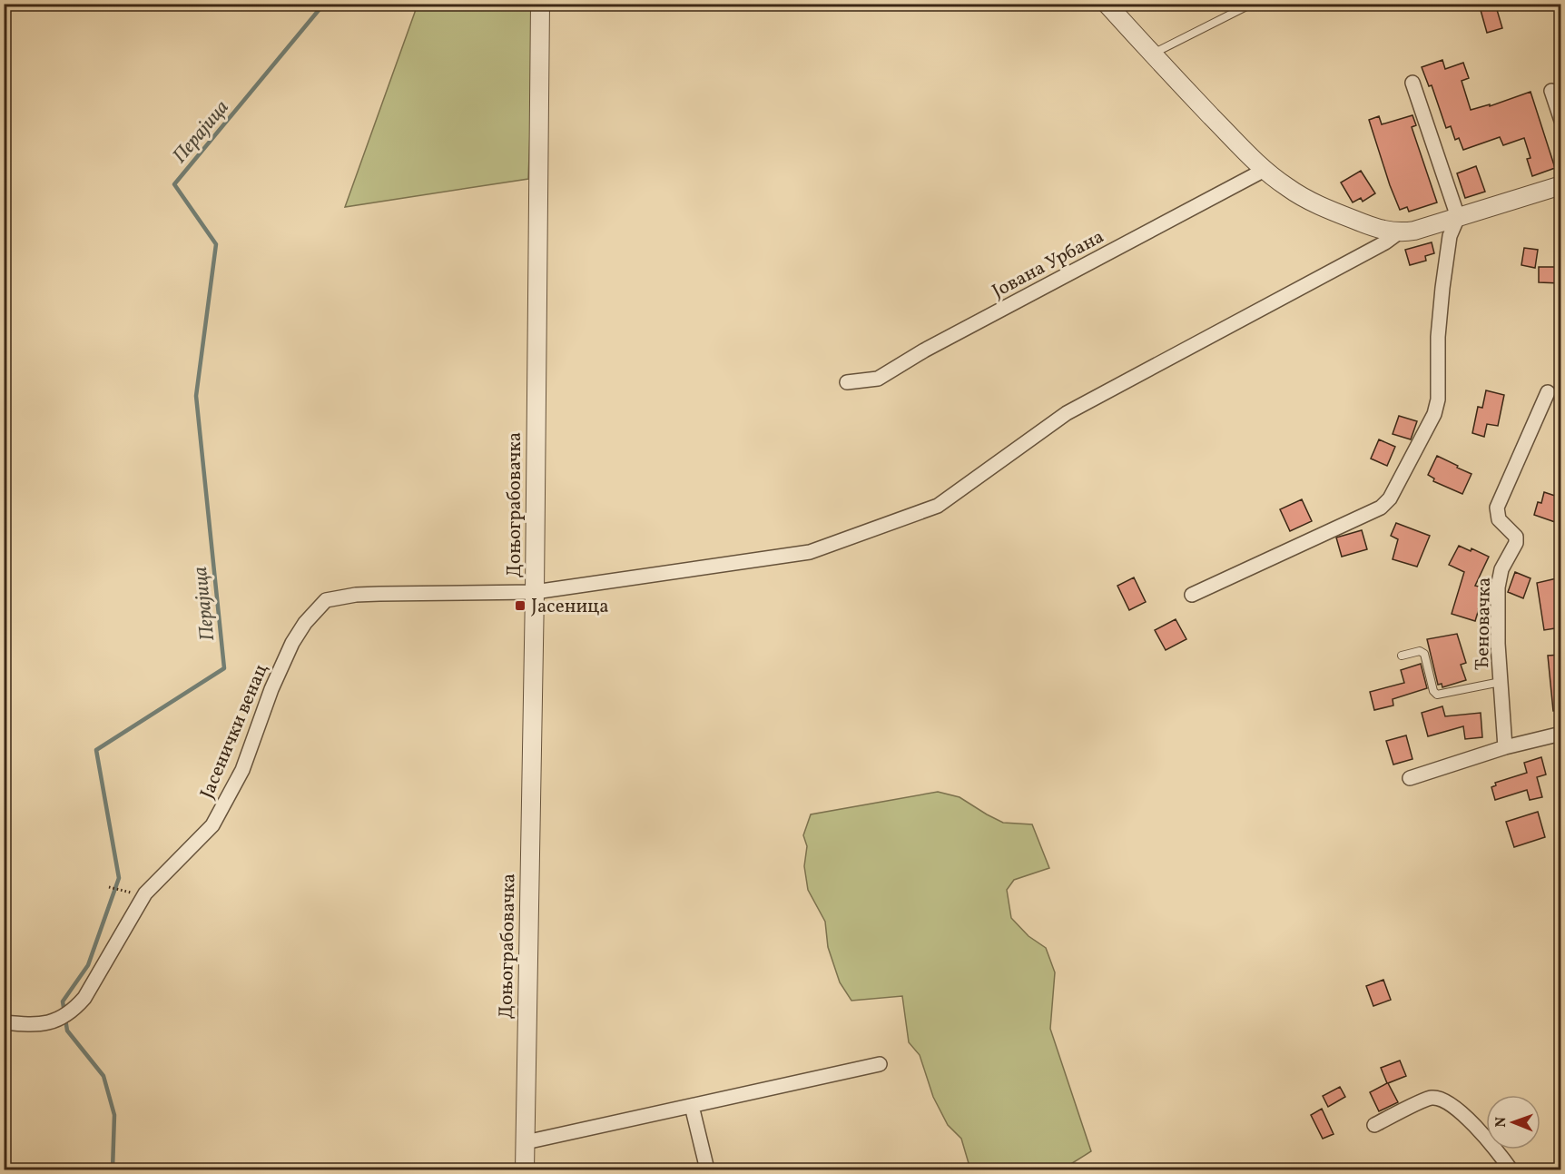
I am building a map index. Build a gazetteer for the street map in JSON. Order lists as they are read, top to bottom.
{
  "streets": {
    "street": [
      "Јована Урбана",
      "Доњограбовачка",
      "Ђеновачка",
      "Јасенички венац"
    ]
  },
  "crossings": [
    ["Доњограбовачка", "Јасенички венац"]
  ],
  "water": ["Перајица"],
  "places": {
    "transit": ["Јасеница"]
  },
  "north": "left"
}
